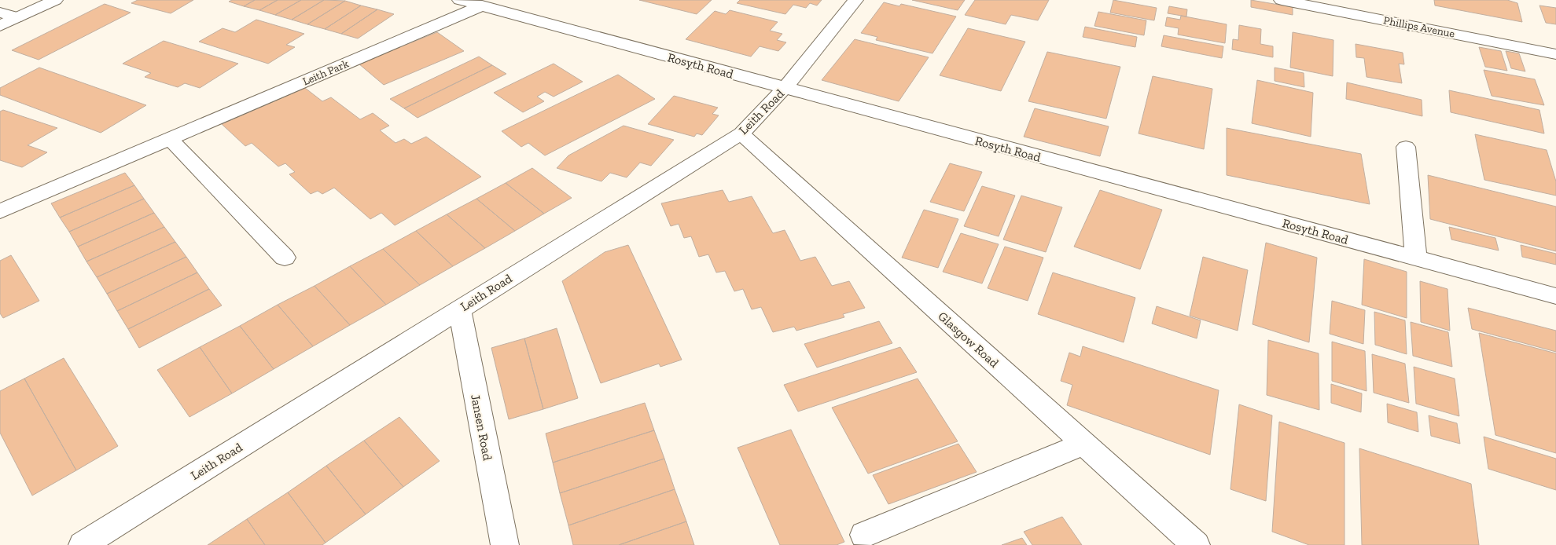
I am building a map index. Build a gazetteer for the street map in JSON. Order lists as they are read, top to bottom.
{
  "streets": {
    "street": [
      "Phillips Avenue",
      "Rosyth Road",
      "Leith Park",
      "Leith Road",
      "Glasgow Road",
      "Jansen Road"
    ]
  },
  "crossings": [
    ["Rosyth Road", "Leith Park"],
    ["Rosyth Road", "Leith Road"],
    ["Leith Road", "Glasgow Road"],
    ["Leith Road", "Jansen Road"]
  ]
}
